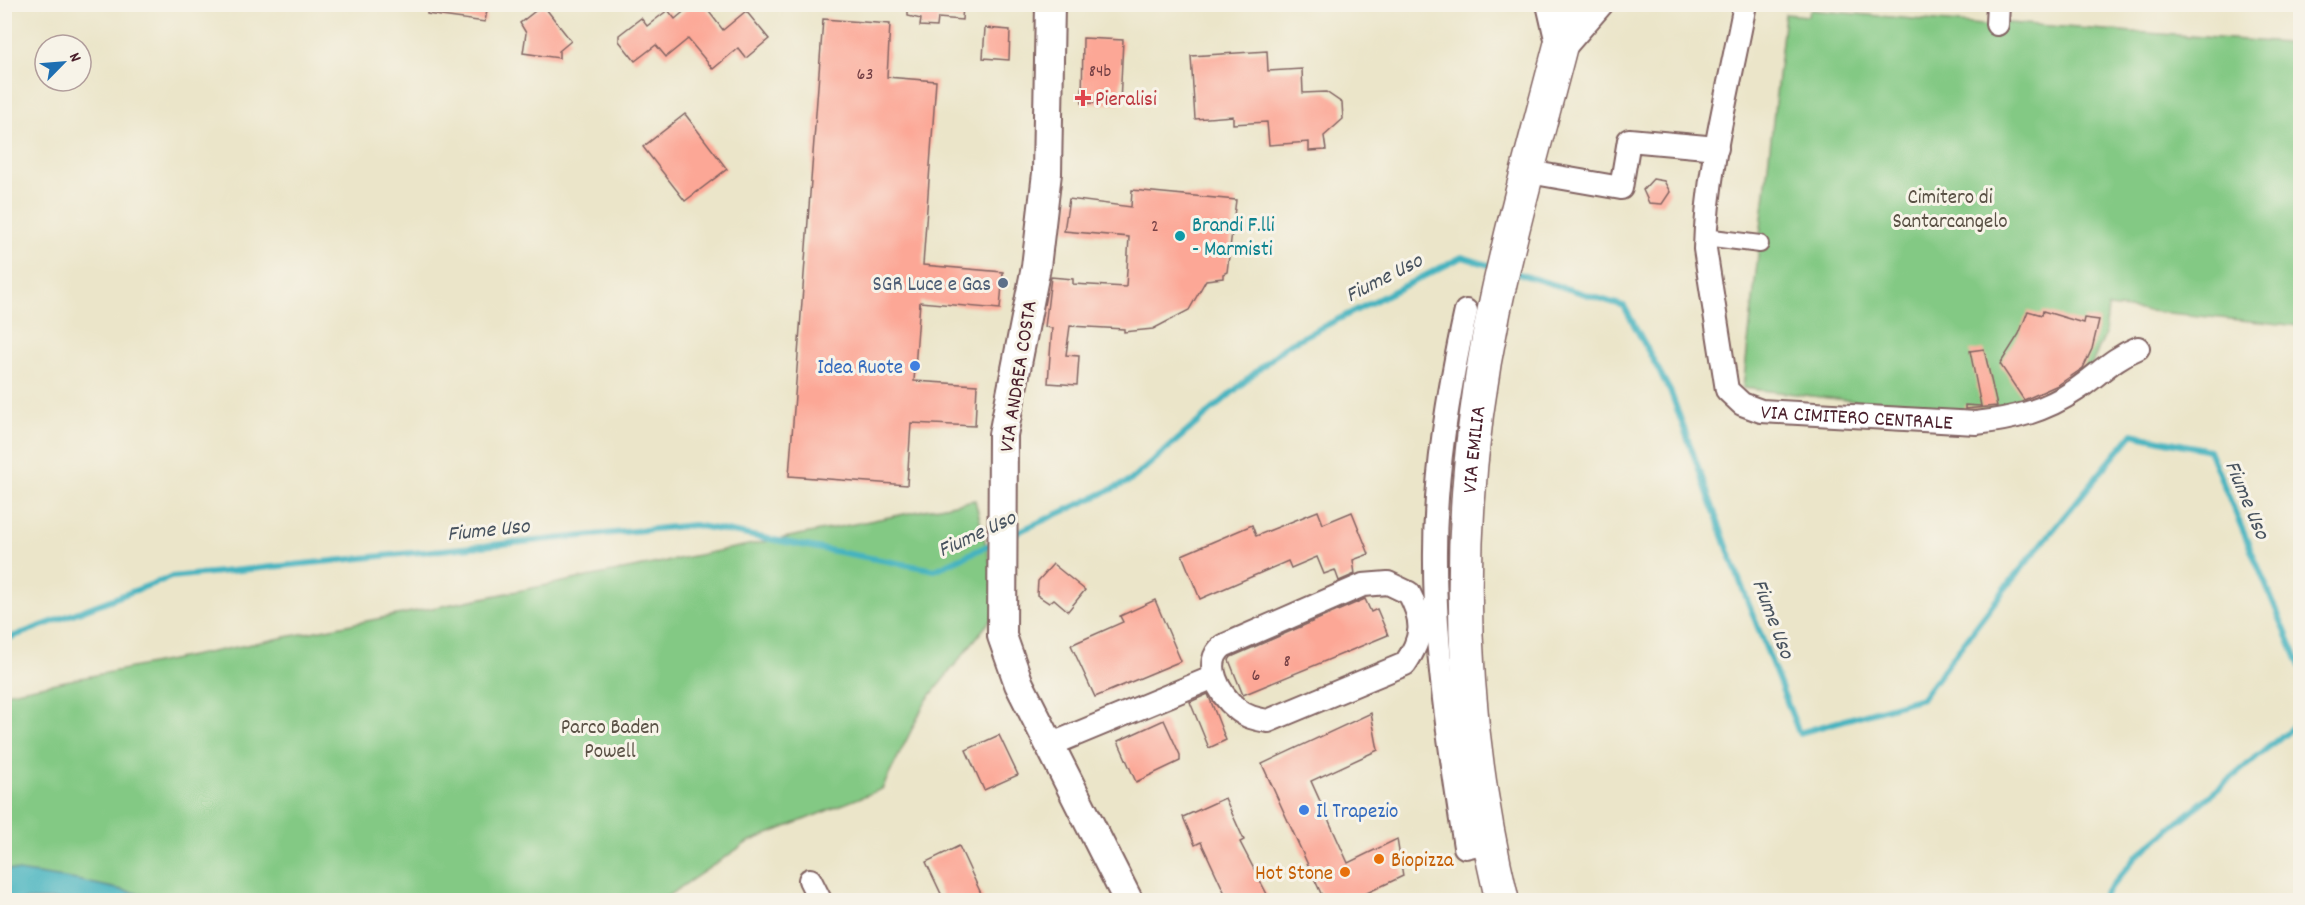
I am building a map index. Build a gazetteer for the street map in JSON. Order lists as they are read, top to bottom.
{
  "streets": {
    "main road": ["VIA EMILIA"],
    "street": ["VIA ANDREA COSTA", "VIA CIMITERO CENTRALE"]
  },
  "water": ["Fiume Uso"],
  "parks": ["Cimitero di Santarcangelo", "Parco Baden Powell"],
  "places": {
    "health": ["Pieralisi"],
    "other": [
      "Brandi F.lli - Marmisti",
      "SGR Luce e Gas",
      "Idea Ruote",
      "Il Trapezio",
      "Biopizza",
      "Hot Stone"
    ]
  },
  "house_numbers": [
    "84b",
    "63",
    "2",
    "8",
    "6"
  ],
  "north": "top right"
}
